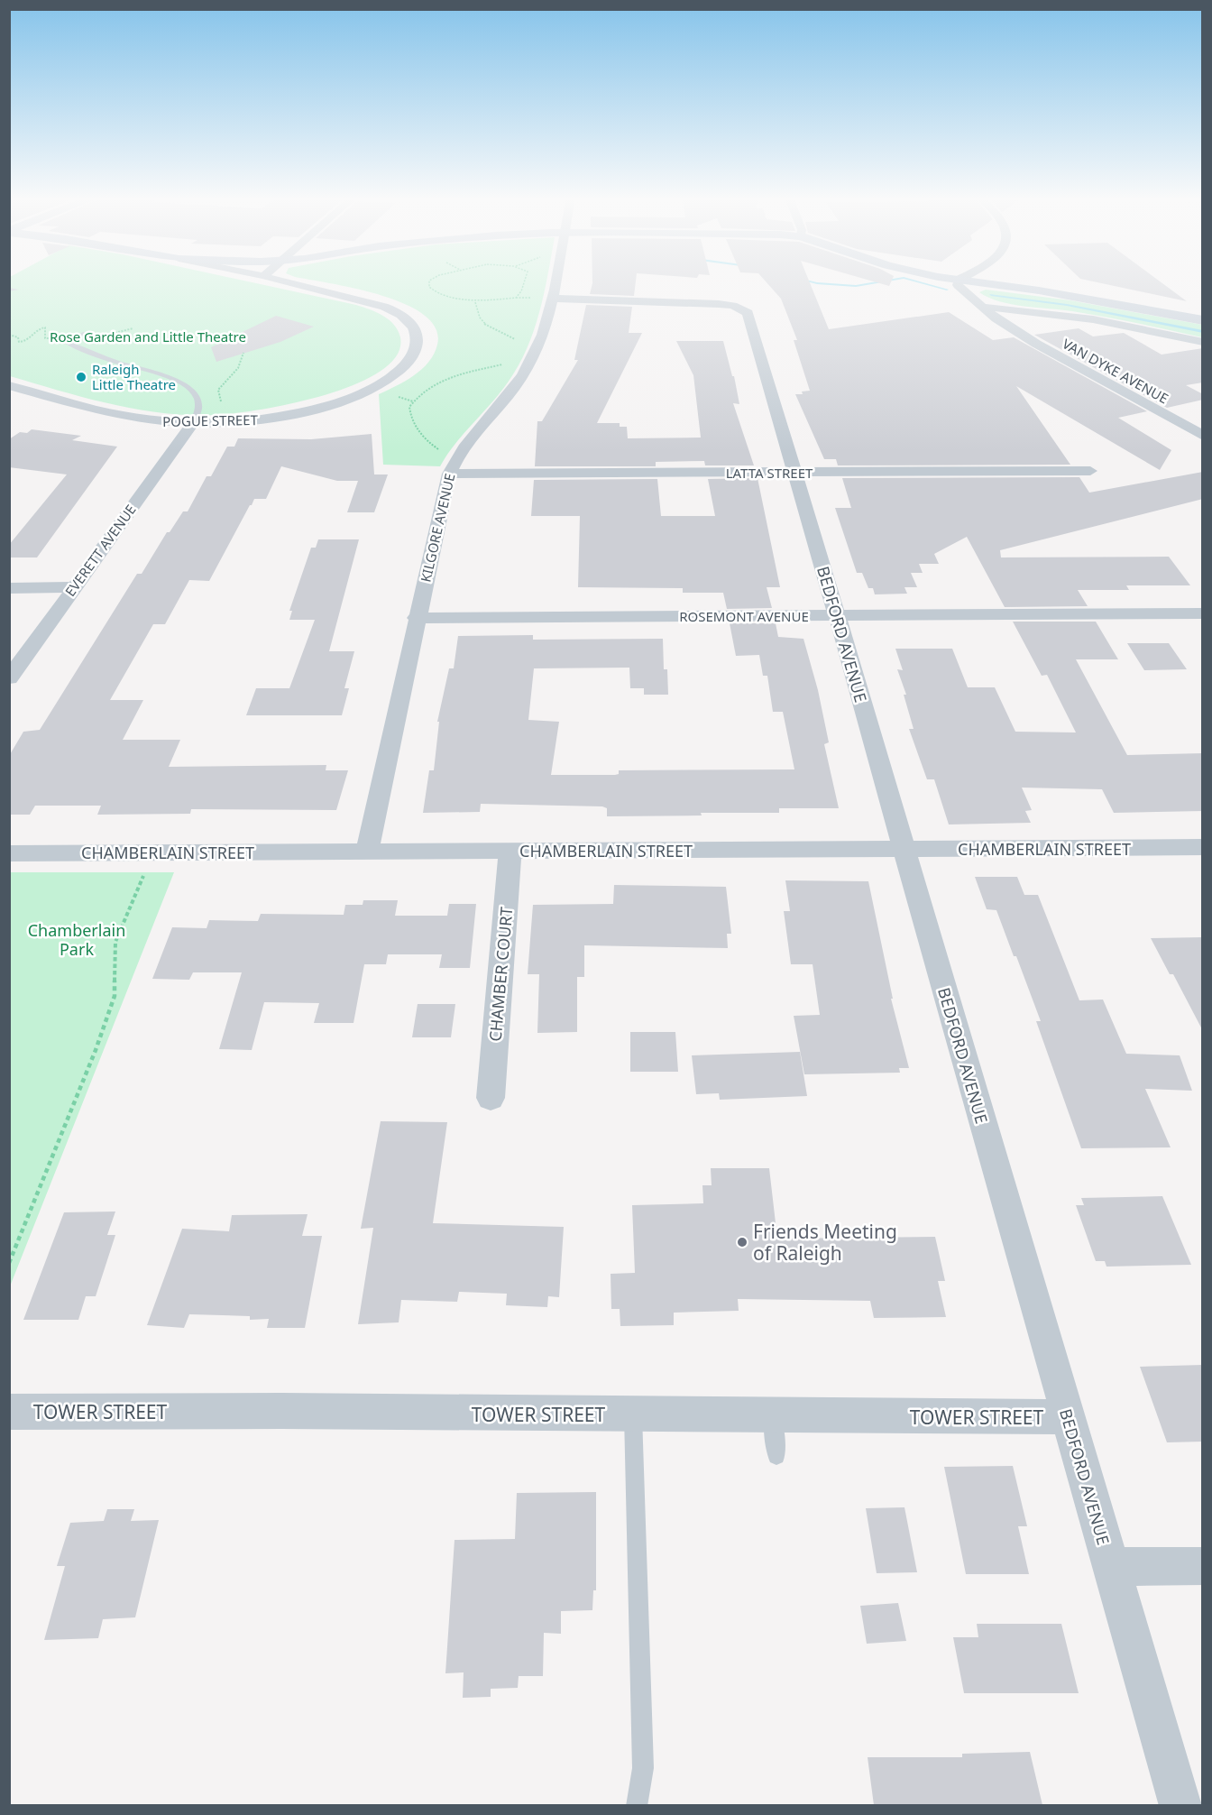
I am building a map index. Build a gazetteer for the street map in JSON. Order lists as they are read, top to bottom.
{
  "streets": {
    "street": [
      "VAN DYKE AVENUE",
      "POGUE STREET",
      "LATTA STREET",
      "KILGORE AVENUE",
      "EVERETT AVENUE",
      "ROSEMONT AVENUE",
      "BEDFORD AVENUE",
      "CHAMBERLAIN STREET",
      "CHAMBER COURT",
      "TOWER STREET"
    ]
  },
  "crossings": [
    ["POGUE STREET", "EVERETT AVENUE"],
    ["LATTA STREET", "KILGORE AVENUE"],
    ["LATTA STREET", "BEDFORD AVENUE"],
    ["KILGORE AVENUE", "ROSEMONT AVENUE"],
    ["KILGORE AVENUE", "BEDFORD AVENUE"],
    ["KILGORE AVENUE", "CHAMBERLAIN STREET"],
    ["ROSEMONT AVENUE", "BEDFORD AVENUE"],
    ["BEDFORD AVENUE", "CHAMBERLAIN STREET"],
    ["BEDFORD AVENUE", "TOWER STREET"],
    ["CHAMBERLAIN STREET", "CHAMBER COURT"]
  ],
  "parks": ["Rose Garden and Little Theatre", "Chamberlain Park"],
  "places": ["Raleigh Little Theatre", "Friends Meeting of Raleigh"]
}
